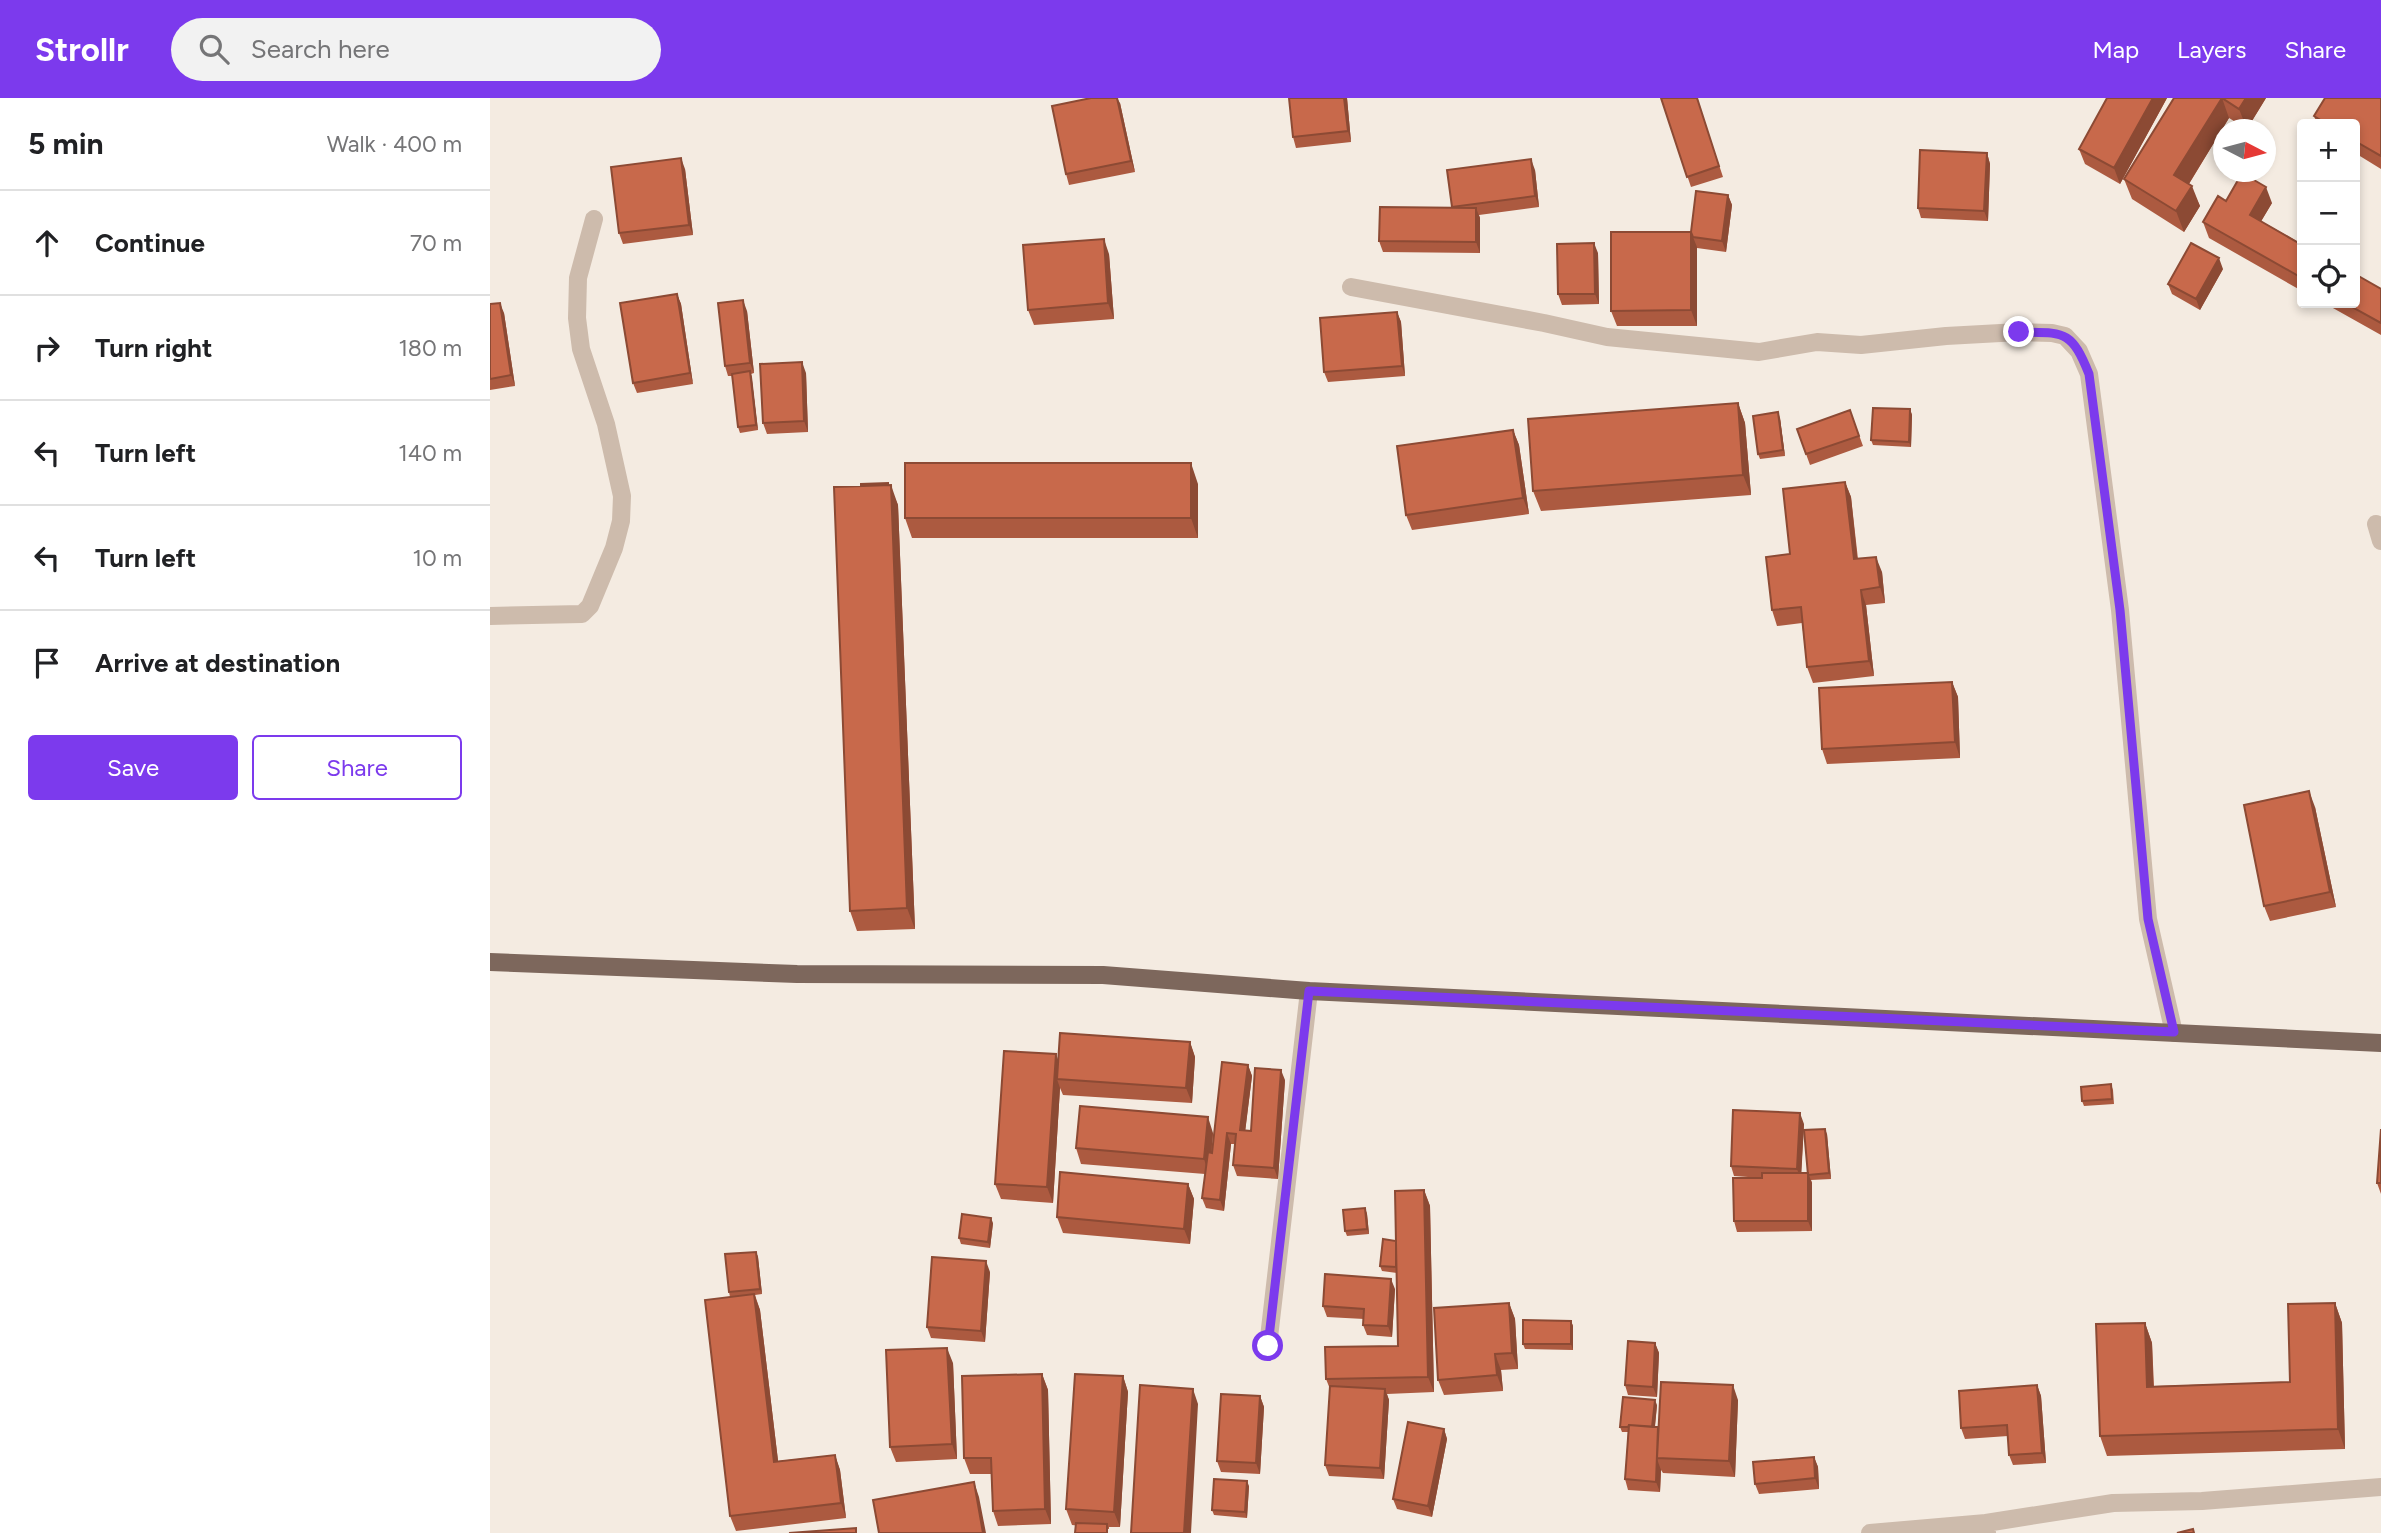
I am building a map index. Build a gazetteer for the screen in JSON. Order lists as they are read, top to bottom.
{
  "north": "right",
  "page": {
    "header": "Strollr",
    "search": "Search here",
    "nav": ["Map", "Layers", "Share"],
    "heading": ["5 min", "Walk · 400 m"],
    "map_buttons": ["+", "−"],
    "list": [
      ["Continue", "70 m"],
      ["Turn right", "180 m"],
      ["Turn left", "140 m"],
      ["Turn left", "10 m"],
      "Arrive at destination"
    ],
    "buttons": ["Save", "Share"]
  }
}
